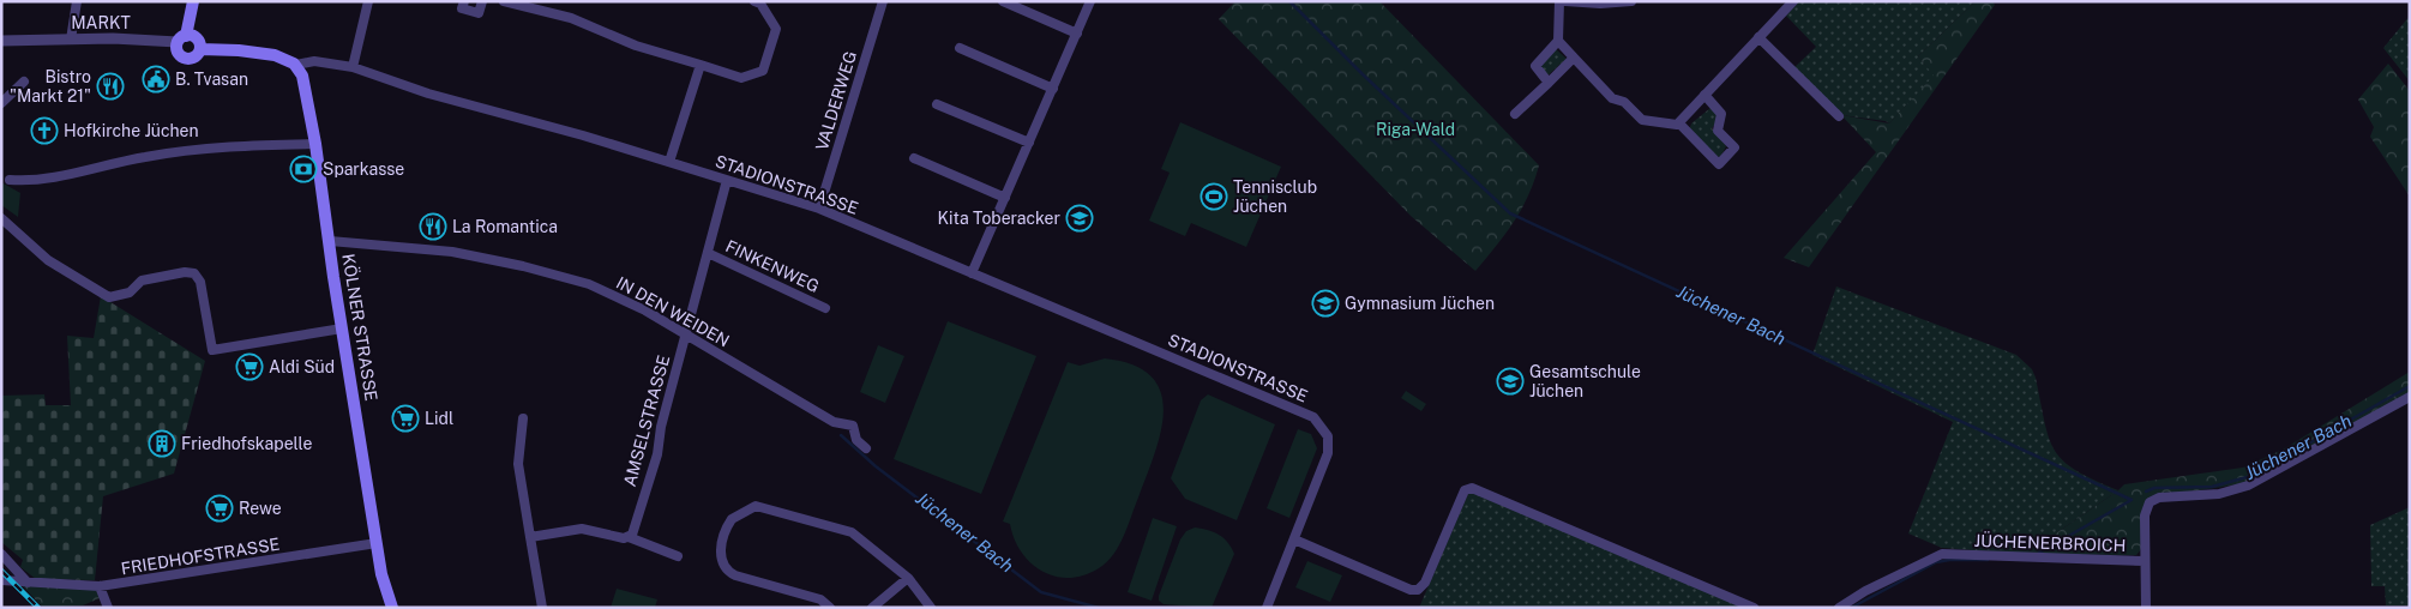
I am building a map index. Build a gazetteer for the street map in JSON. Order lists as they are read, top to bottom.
{
  "streets": {
    "main road": ["KÖLNER STRASSE"],
    "street": [
      "MARKT",
      "VALDERWEG",
      "STADIONSTRASSE",
      "FINKENWEG",
      "IN DEN WEIDEN",
      "AMSELSTRASSE",
      "JÜCHENERBROICH",
      "FRIEDHOFSTRASSE"
    ]
  },
  "crossings": [
    ["VALDERWEG", "STADIONSTRASSE"],
    ["STADIONSTRASSE", "KÖLNER STRASSE"],
    ["STADIONSTRASSE", "AMSELSTRASSE"],
    ["FINKENWEG", "AMSELSTRASSE"],
    ["IN DEN WEIDEN", "KÖLNER STRASSE"],
    ["IN DEN WEIDEN", "AMSELSTRASSE"],
    ["KÖLNER STRASSE", "FRIEDHOFSTRASSE"]
  ],
  "water": ["Jüchener Bach"],
  "parks": ["Riga-Wald"],
  "places": {
    "public building": ["B. Tvasan"],
    "restaurant": ["Bistro \"Markt 21\"", "La Romantica"],
    "church": ["Hofkirche Jüchen"],
    "bank": ["Sparkasse"],
    "sports": ["Tennisclub Jüchen"],
    "school or university": ["Kita Toberacker", "Gymnasium Jüchen", "Gesamtschule Jüchen"],
    "supermarket": ["Aldi Süd", "Lidl", "Rewe"],
    "building": ["Friedhofskapelle"]
  }
}
